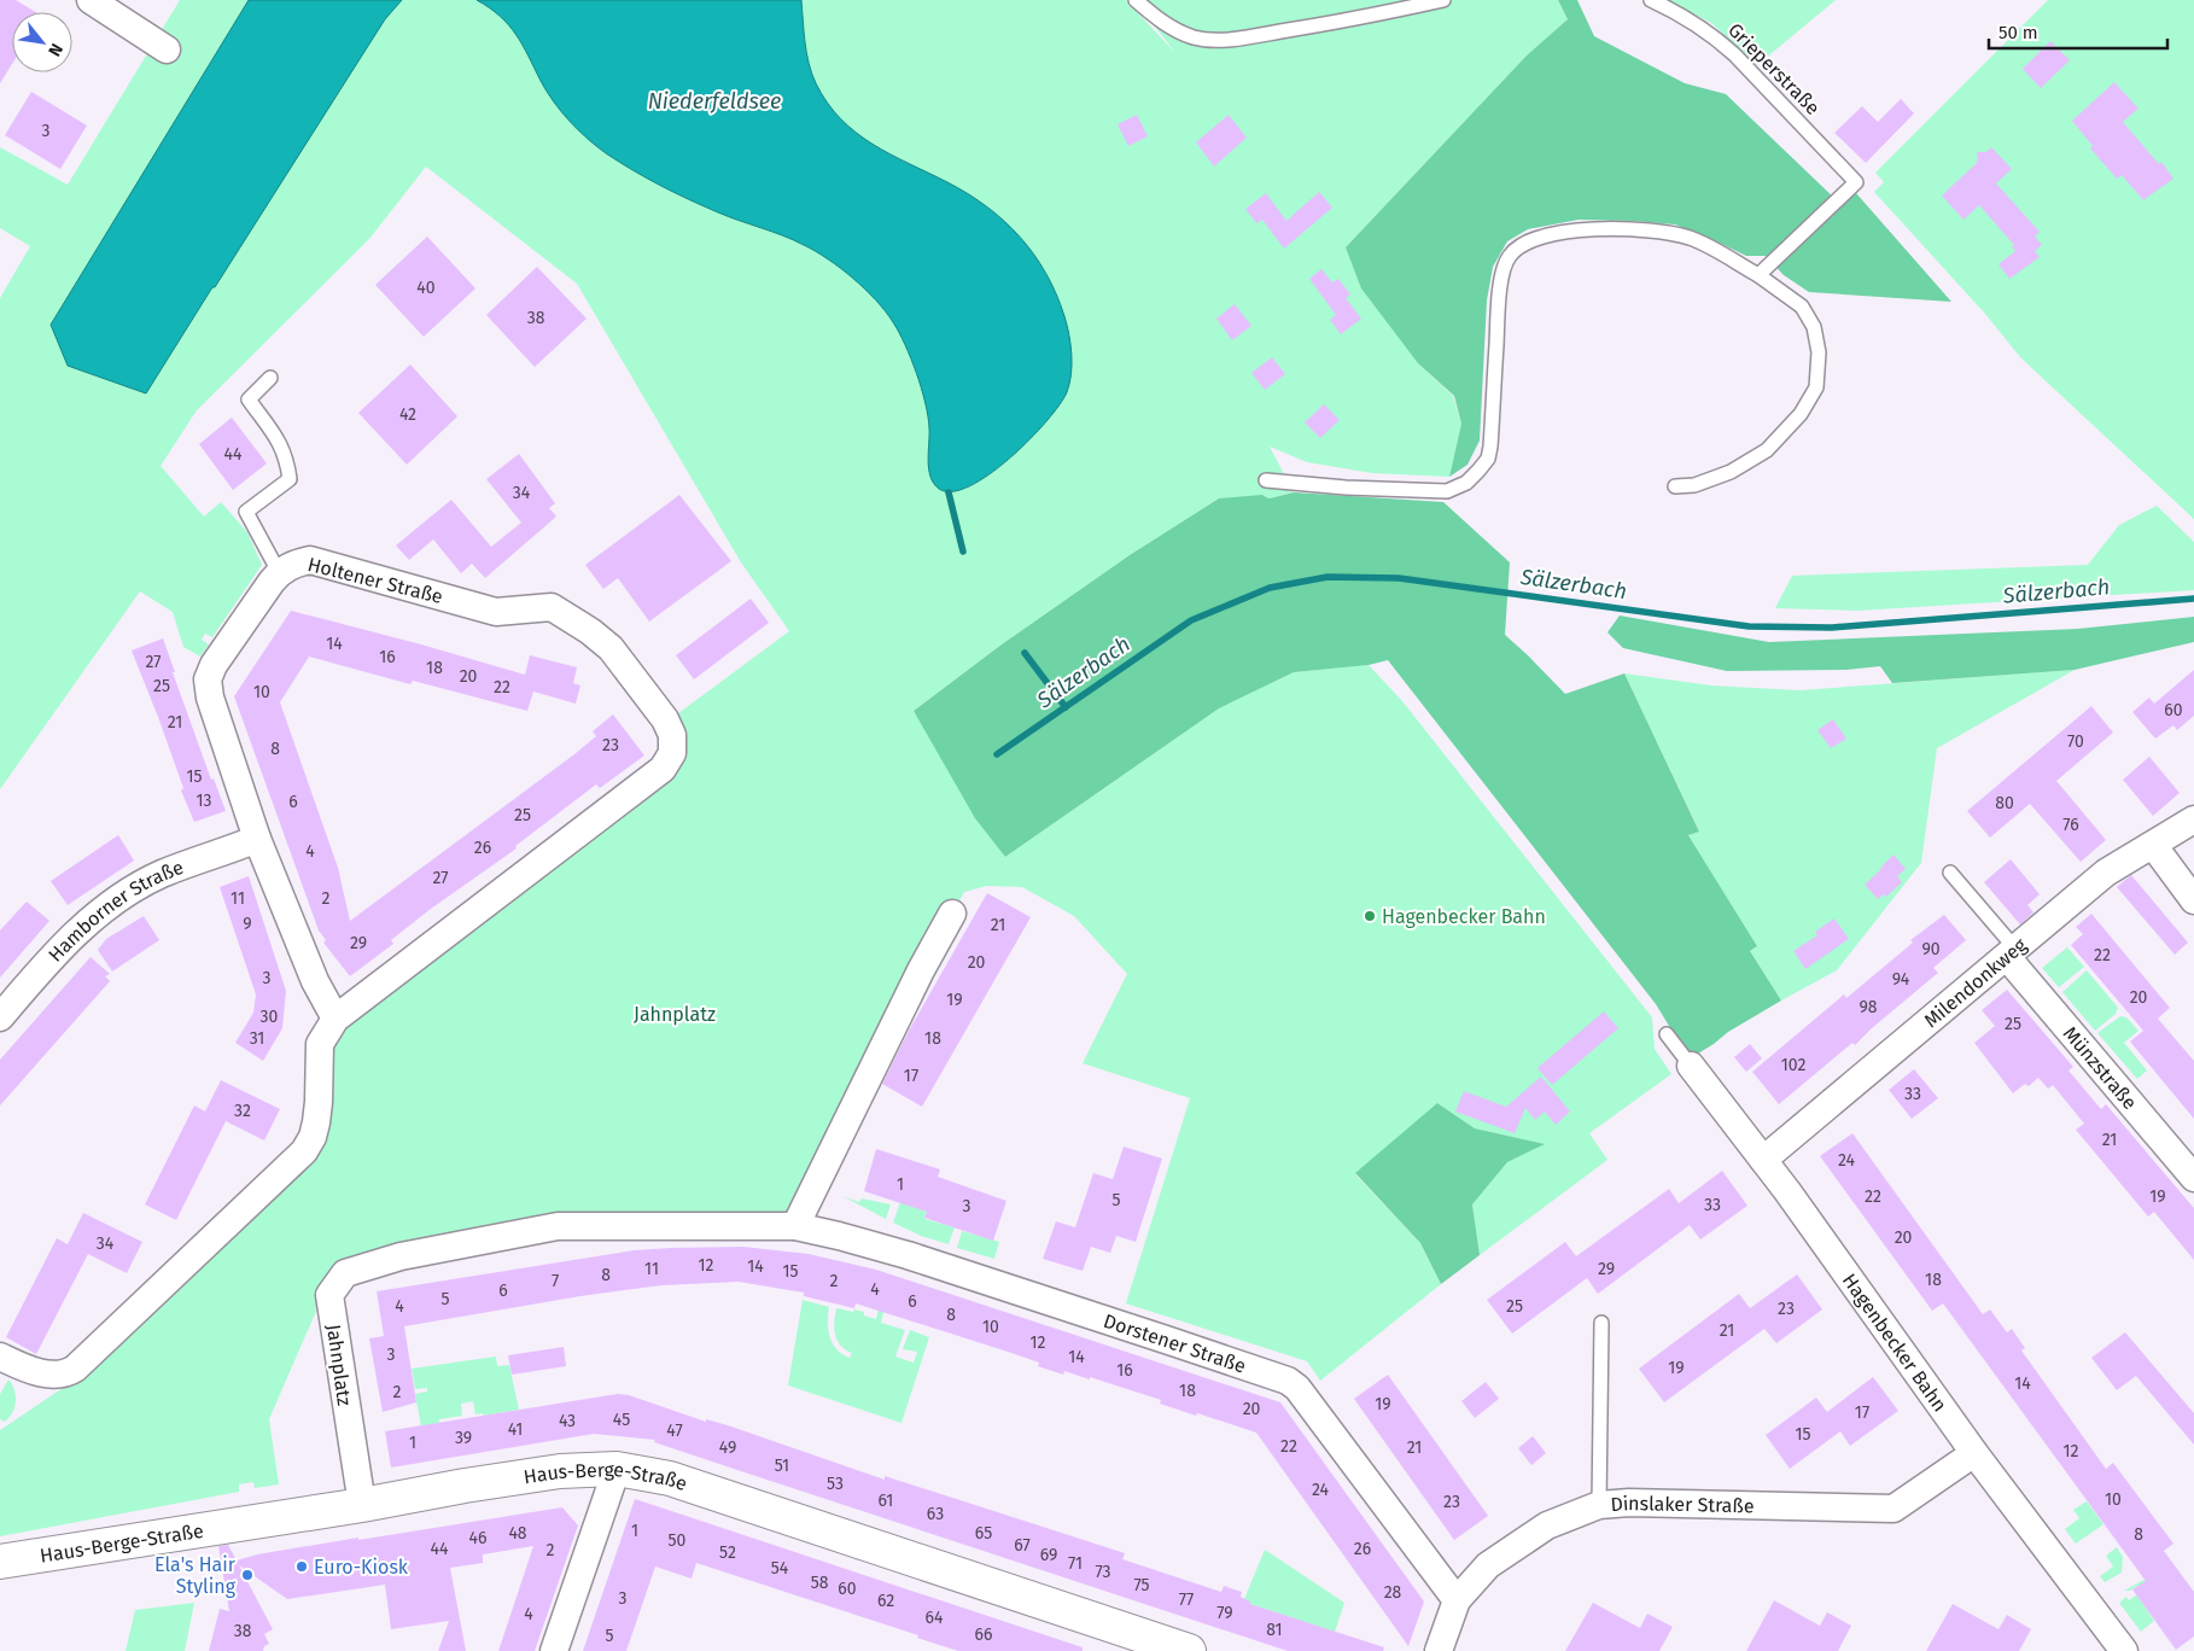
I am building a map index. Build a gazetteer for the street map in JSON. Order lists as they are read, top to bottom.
{
  "streets": {
    "main road": ["Haus-Berge-Straße"],
    "street": [
      "Holtener Straße",
      "Hamborner Straße",
      "Milendonkweg",
      "Münzstraße",
      "Dorstener Straße",
      "Hagenbecker Bahn",
      "Jahnplatz",
      "Dinslaker Straße"
    ],
    "lane": ["Grieperstraße"]
  },
  "crossings": [
    ["Holtener Straße", "Hamborner Straße"],
    ["Milendonkweg", "Münzstraße"],
    ["Milendonkweg", "Hagenbecker Bahn"],
    ["Dorstener Straße", "Jahnplatz"],
    ["Dorstener Straße", "Dinslaker Straße"],
    ["Hagenbecker Bahn", "Dinslaker Straße"],
    ["Jahnplatz", "Haus-Berge-Straße"]
  ],
  "water": ["Niederfeldsee", "Sälzerbach"],
  "parks": ["Jahnplatz"],
  "places": ["Hagenbecker Bahn", "Euro-Kiosk", "Ela's Hair Styling"],
  "house_numbers": [
    "3",
    "40",
    "38",
    "42",
    "44",
    "34",
    "14",
    "16",
    "27",
    "18",
    "20",
    "25",
    "22",
    "10",
    "60",
    "21",
    "70",
    "23",
    "8",
    "15",
    "13",
    "6",
    "80",
    "25",
    "76",
    "26",
    "4",
    "27",
    "11",
    "2",
    "9",
    "21",
    "29",
    "90",
    "22",
    "20",
    "3",
    "94",
    "20",
    "19",
    "98",
    "30",
    "25",
    "31",
    "18",
    "102",
    "17",
    "33",
    "32",
    "21",
    "24",
    "1",
    "22",
    "19",
    "5",
    "33",
    "3",
    "20",
    "34",
    "12",
    "14",
    "11",
    "29",
    "15",
    "8",
    "18",
    "7",
    "2",
    "4",
    "6",
    "5",
    "6",
    "4",
    "25",
    "23",
    "8",
    "10",
    "21",
    "12",
    "3",
    "14",
    "19",
    "16",
    "14",
    "18",
    "2",
    "19",
    "20",
    "17",
    "45",
    "43",
    "41",
    "47",
    "15",
    "39",
    "1",
    "22",
    "49",
    "21",
    "12",
    "51",
    "53",
    "24",
    "10",
    "61",
    "23",
    "63",
    "1",
    "48",
    "65",
    "8",
    "46",
    "50",
    "67",
    "44",
    "26",
    "2",
    "52",
    "69",
    "71",
    "54",
    "73",
    "58",
    "75",
    "60",
    "28",
    "3",
    "77",
    "62",
    "79",
    "4",
    "64",
    "81",
    "38",
    "66",
    "5"
  ],
  "scale_bar": "50 m",
  "north": "bottom right"
}
